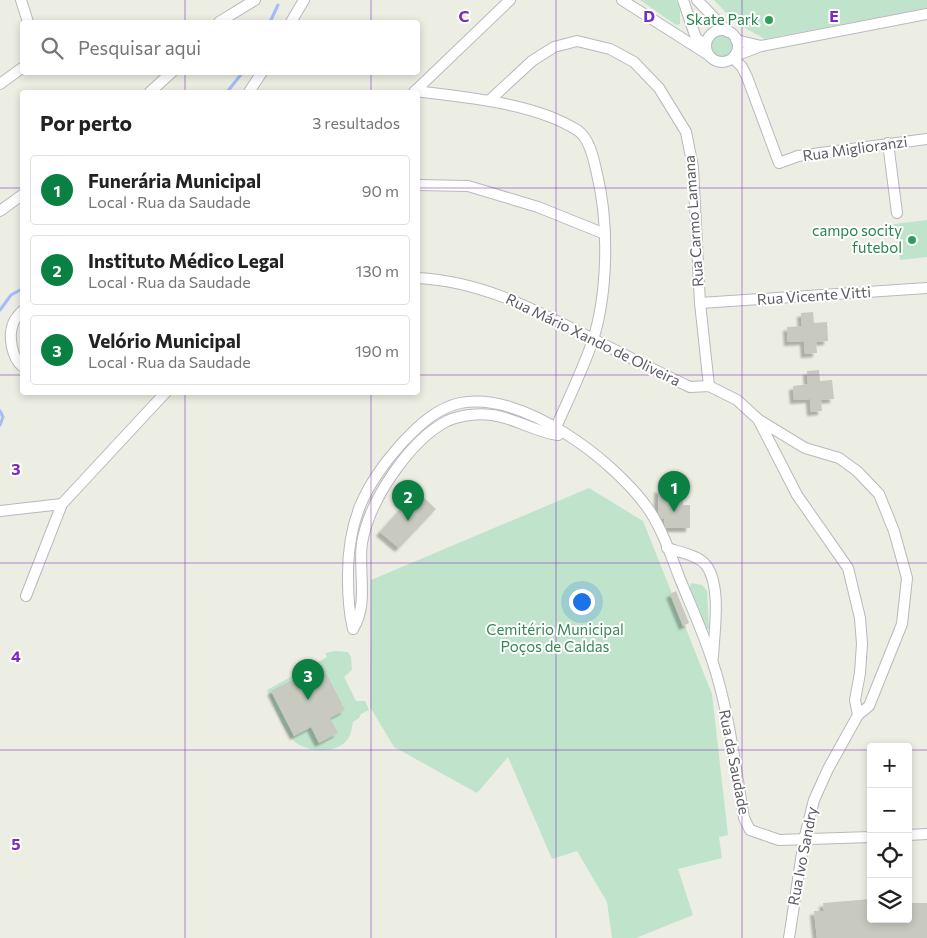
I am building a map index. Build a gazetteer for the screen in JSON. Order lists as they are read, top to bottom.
{
  "streets": {
    "street": [
      "Rua Miglioranzi",
      "Rua Carmo Lamana",
      "Rua Vicente Vitti",
      "Rua Mário Xando de Oliveira",
      "Rua da Saudade",
      "Rua Ivo Sandry"
    ]
  },
  "crossings": [
    ["Rua Carmo Lamana", "Rua Vicente Vitti"],
    ["Rua Carmo Lamana", "Rua Mário Xando de Oliveira"],
    ["Rua Mário Xando de Oliveira", "Rua Ivo Sandry"],
    ["Rua da Saudade", "Rua Ivo Sandry"]
  ],
  "parks": ["Cemitério Municipal Poços de Caldas"],
  "places": ["Skate Park", "campo socity futebol"],
  "page": {
    "search": "Pesquisar aqui",
    "heading": ["Por perto", "3 resultados"],
    "list": [
      {
        "mark": "1",
        "name": "Funerária Municipal",
        "note": "Local · Rua da Saudade",
        "value": "90 m"
      },
      {
        "mark": "2",
        "name": "Instituto Médico Legal",
        "note": "Local · Rua da Saudade",
        "value": "130 m"
      },
      {
        "mark": "3",
        "name": "Velório Municipal",
        "note": "Local · Rua da Saudade",
        "value": "190 m"
      }
    ],
    "pins": ["1", "2", "3"],
    "map_buttons": ["+", "−"]
  },
  "grid": {
    "columns": ["C", "D", "E"],
    "rows": ["3", "4", "5"]
  }
}
